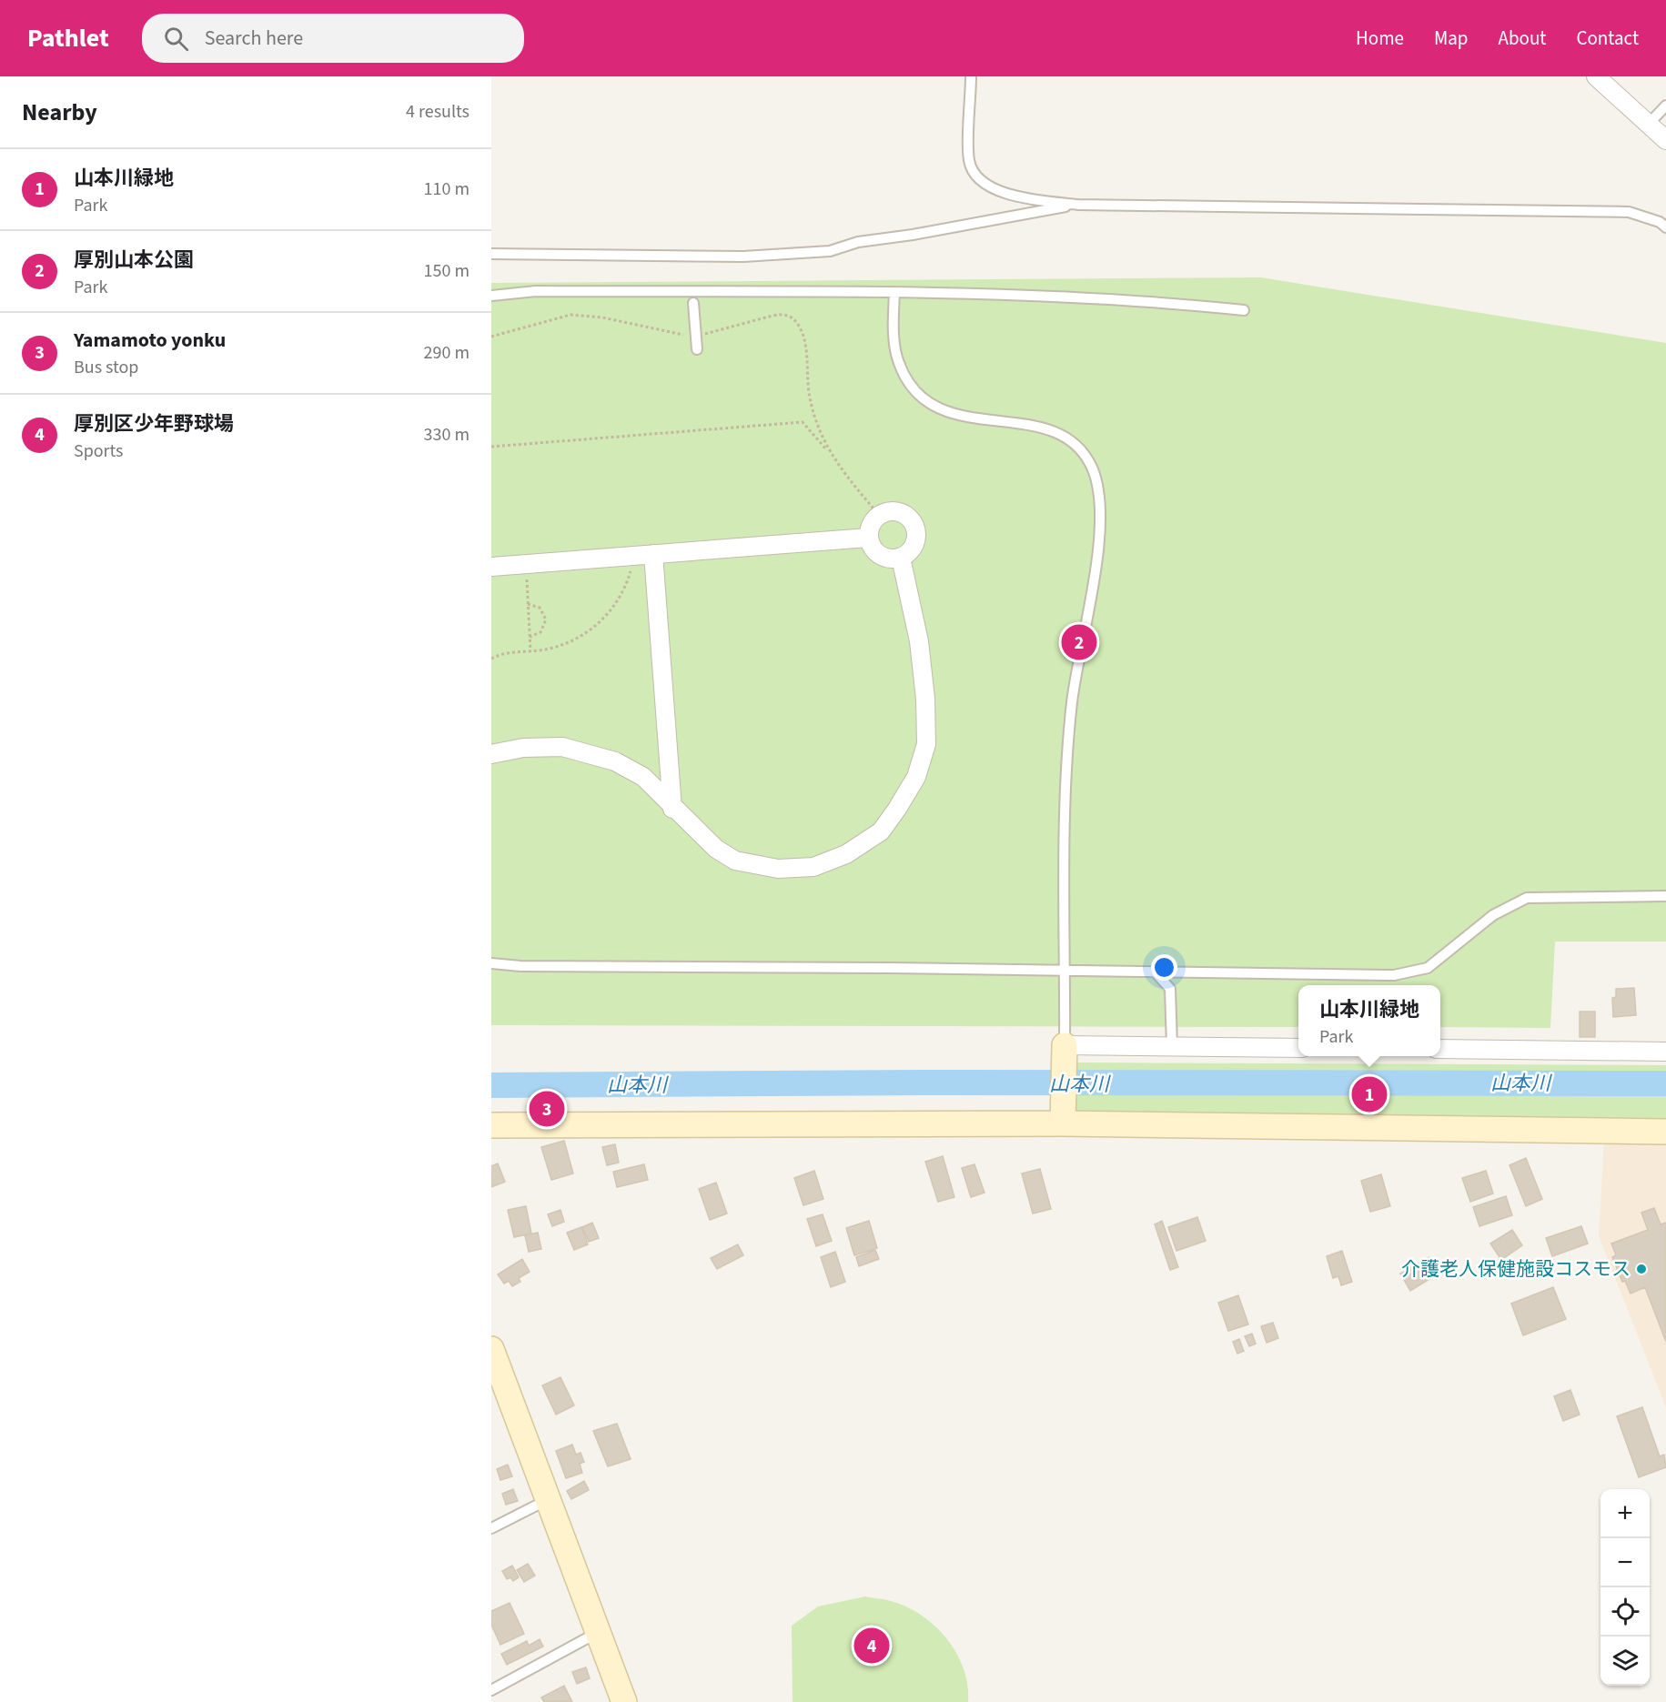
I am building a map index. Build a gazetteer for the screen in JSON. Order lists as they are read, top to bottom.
{
  "water": ["山本川"],
  "places": ["介護老人保健施設コスモス"],
  "page": {
    "header": "Pathlet",
    "search": "Search here",
    "nav": [
      "Home",
      "Map",
      "About",
      "Contact"
    ],
    "heading": ["Nearby", "4 results"],
    "list": [
      {
        "mark": "1",
        "name": "山本川緑地",
        "note": "Park",
        "value": "110 m"
      },
      {
        "mark": "2",
        "name": "厚別山本公園",
        "note": "Park",
        "value": "150 m"
      },
      {
        "mark": "3",
        "name": "Yamamoto yonku",
        "note": "Bus stop",
        "value": "290 m"
      },
      {
        "mark": "4",
        "name": "厚別区少年野球場",
        "note": "Sports",
        "value": "330 m"
      }
    ],
    "pins": [
      "2",
      "1",
      "3",
      "4"
    ],
    "popup": ["山本川緑地", "Park"],
    "map_buttons": ["+", "−"]
  }
}
